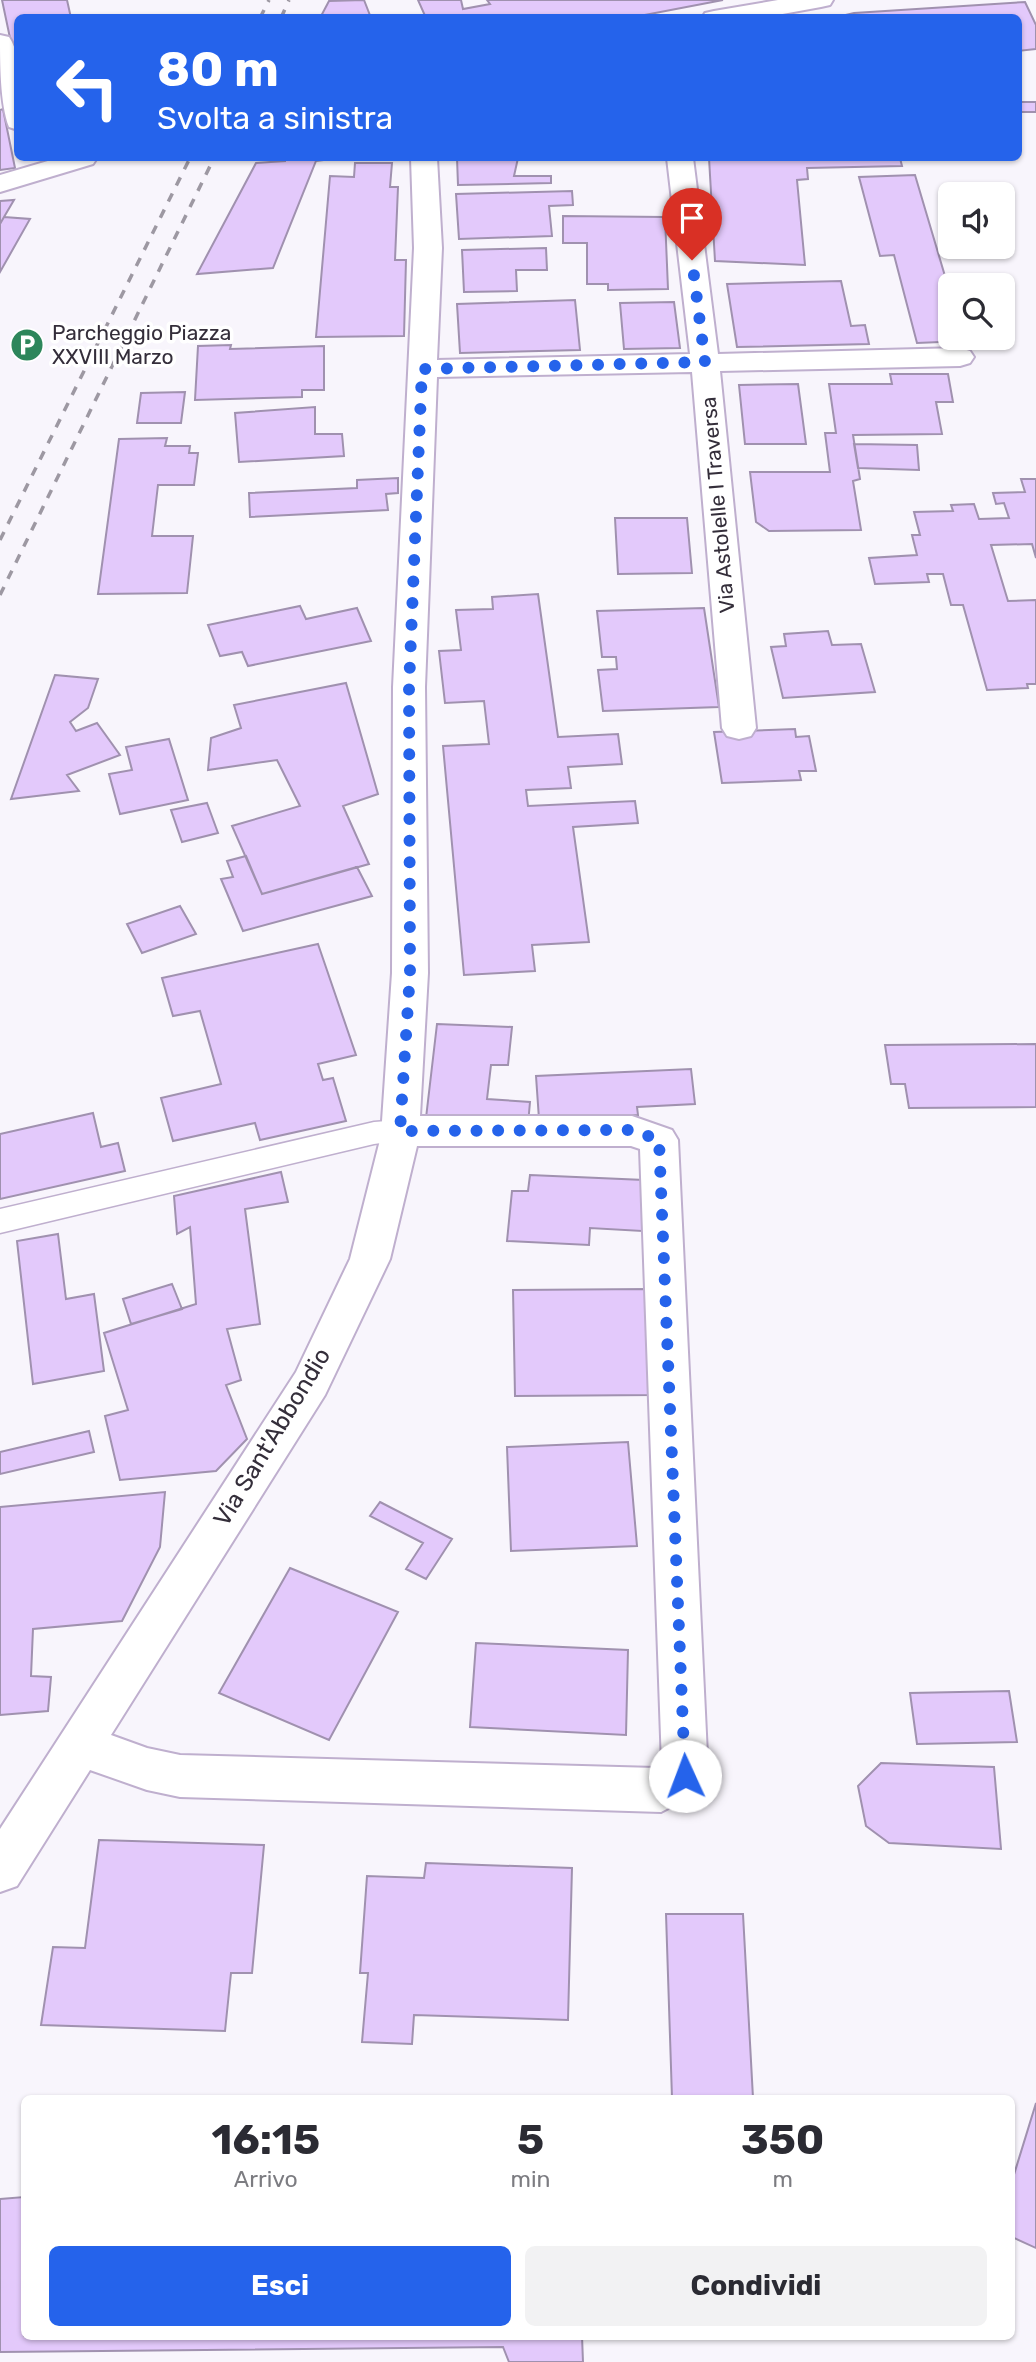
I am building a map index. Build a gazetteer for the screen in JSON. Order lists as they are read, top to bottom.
{
  "streets": {
    "street": ["Via Astolelle I Traversa", "Via Sant'Abbondio"]
  },
  "places": {
    "parking": ["Parcheggio Piazza XXVIII Marzo"]
  },
  "page": {
    "turn": ["80 m", "Svolta a sinistra"],
    "eta": [
      "16:15",
      "Arrivo",
      "5",
      "min",
      "350",
      "m"
    ],
    "buttons": ["Esci", "Condividi"]
  }
}
